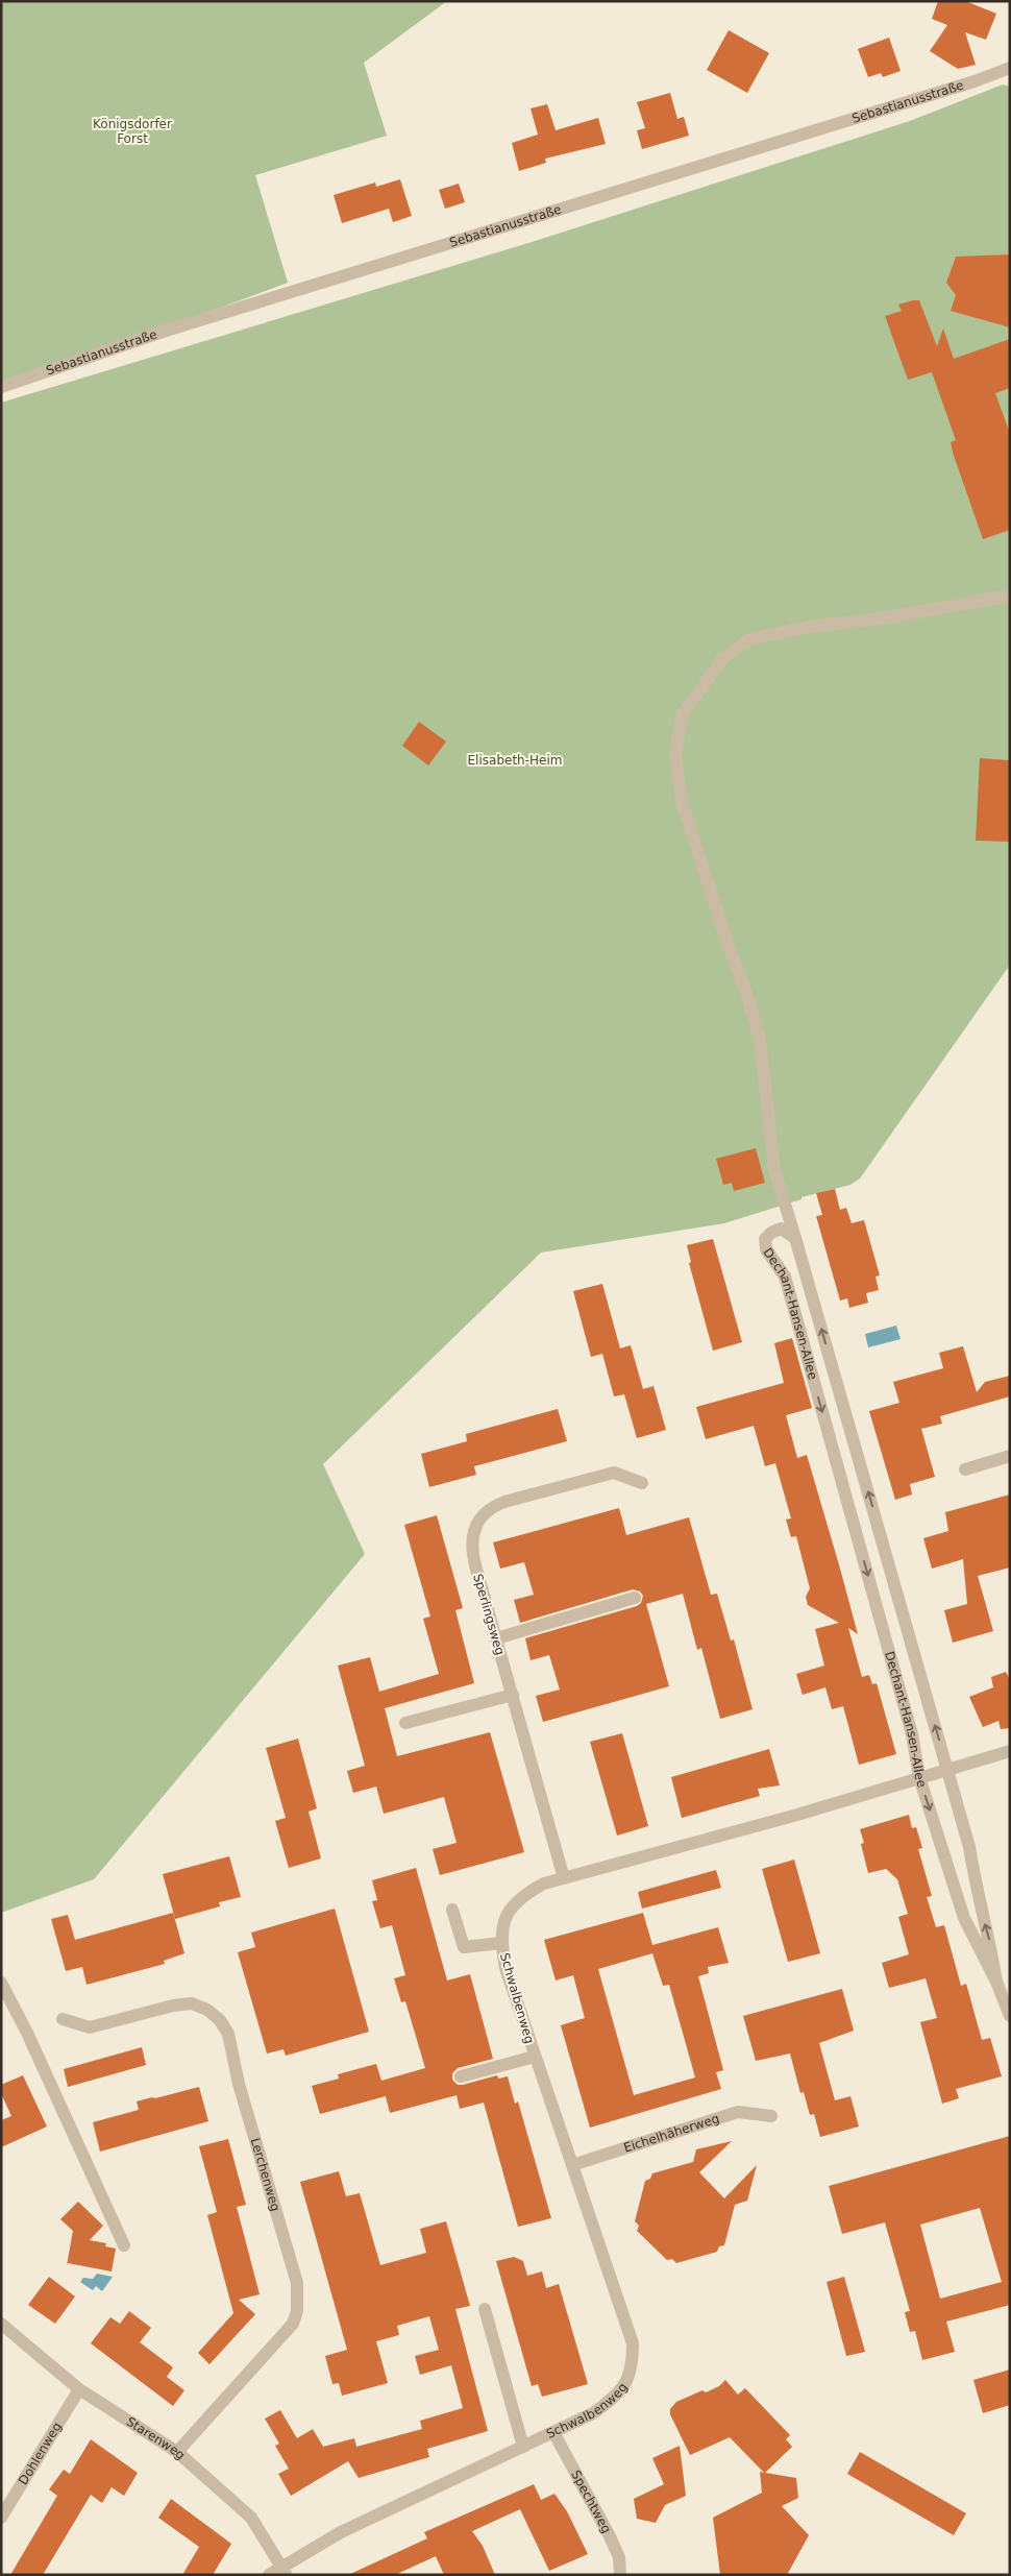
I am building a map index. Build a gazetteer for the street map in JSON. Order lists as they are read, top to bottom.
{
  "streets": {
    "street": [
      "Sebastianusstraße",
      "Dechant-Hansen-Allee",
      "Sperlingsweg",
      "Schwalbenweg",
      "Eichelhäherweg",
      "Lerchenweg",
      "Starenweg",
      "Dohlenweg",
      "Spechtweg"
    ]
  },
  "crossings": [
    ["Dechant-Hansen-Allee", "Schwalbenweg"],
    ["Sperlingsweg", "Schwalbenweg"],
    ["Schwalbenweg", "Eichelhäherweg"],
    ["Schwalbenweg", "Starenweg"],
    ["Schwalbenweg", "Spechtweg"],
    ["Lerchenweg", "Starenweg"],
    ["Starenweg", "Dohlenweg"]
  ],
  "parks": ["Königsdorfer Forst", "Elisabeth-Heim"]
}
